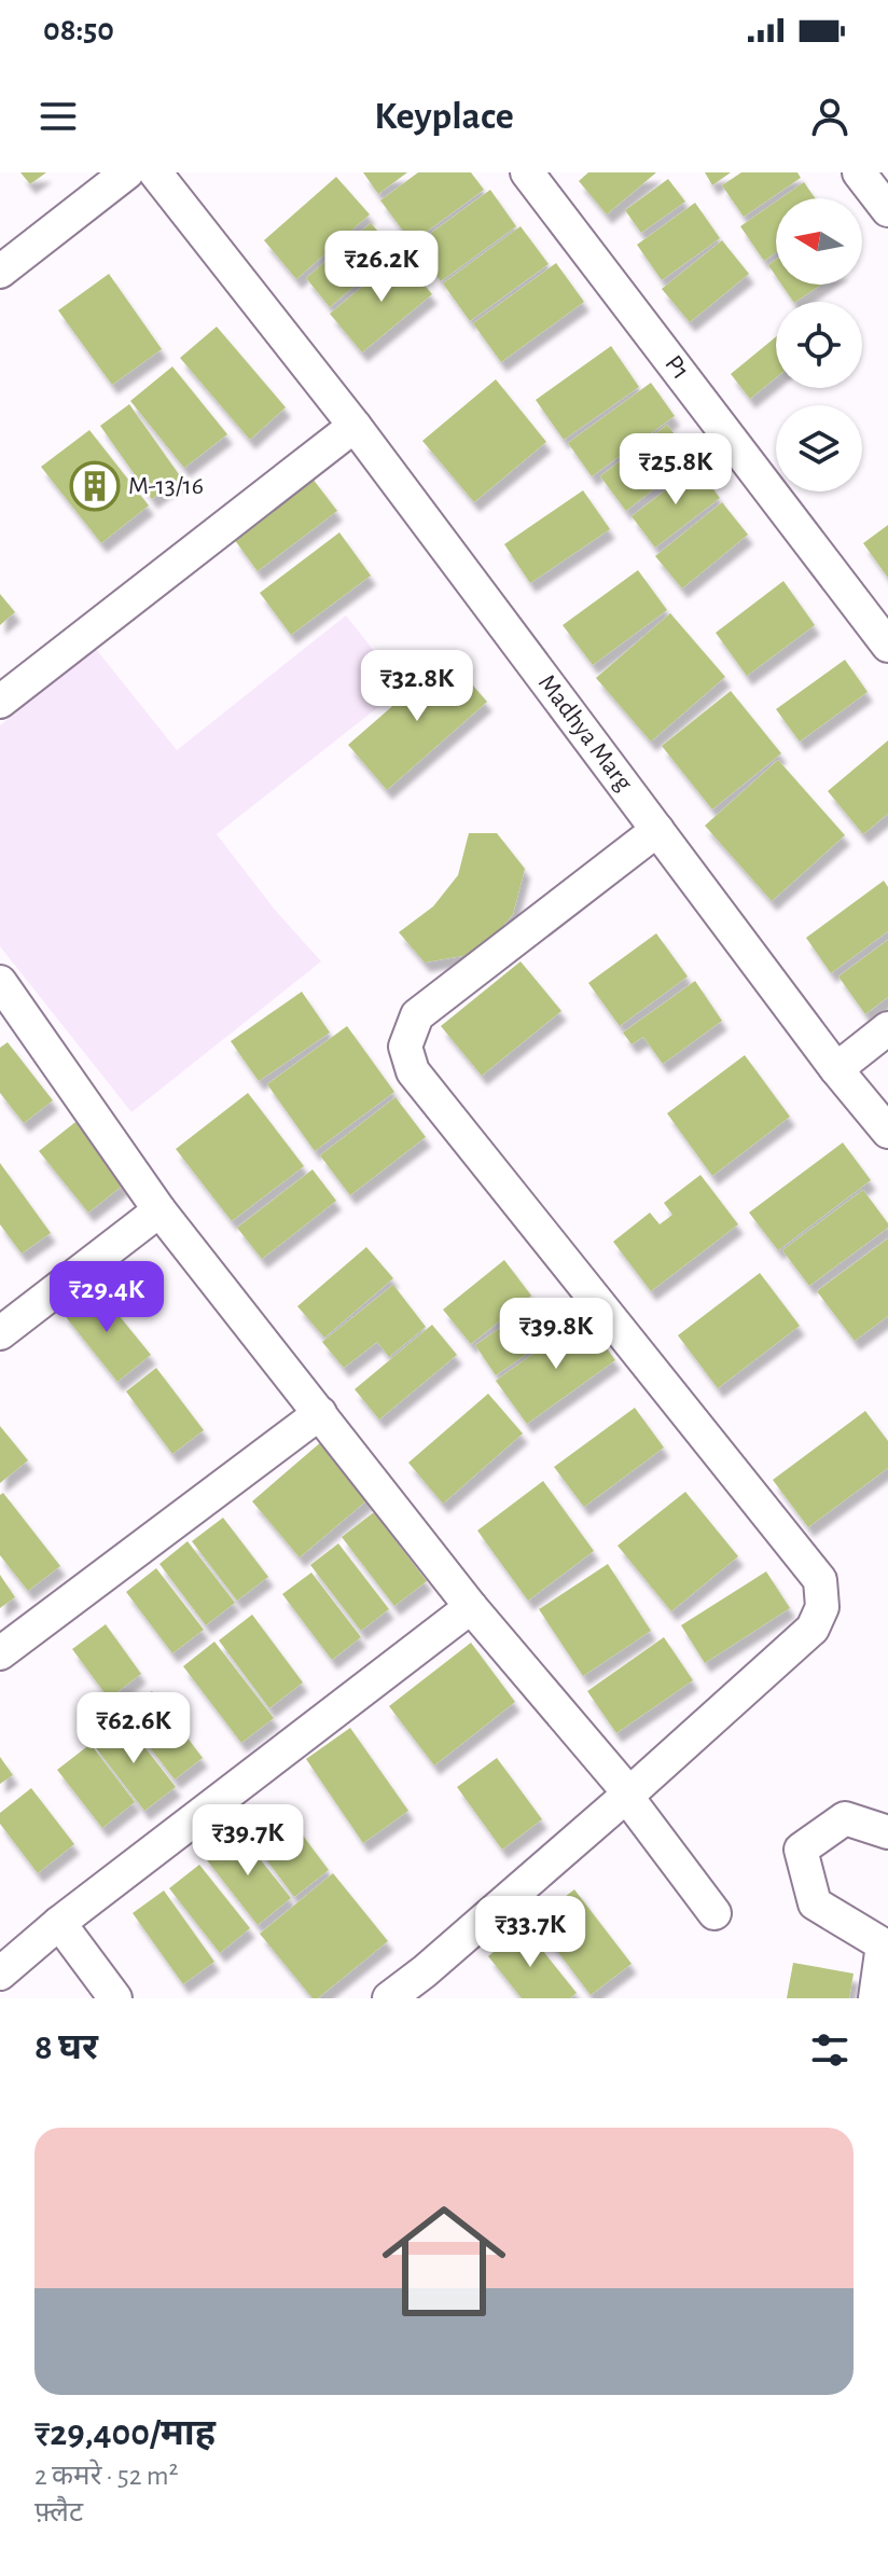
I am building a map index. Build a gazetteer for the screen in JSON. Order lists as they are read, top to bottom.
{
  "streets": {
    "street": ["P1", "Madhya Marg"]
  },
  "places": {
    "building": ["M-13/16"]
  },
  "north": "left",
  "page": {
    "status": "08:50",
    "header": "Keyplace",
    "price": [
      "₹26.2K",
      "₹25.8K",
      "₹32.8K",
      "₹29.4K",
      "₹39.8K",
      "₹62.6K",
      "₹39.7K",
      "₹33.7K"
    ],
    "heading": "8 घर",
    "list": [
      {
        "name": "₹29,400/माह",
        "note": "2 कमरे · 52 m² · फ़्लैट"
      }
    ]
  }
}
